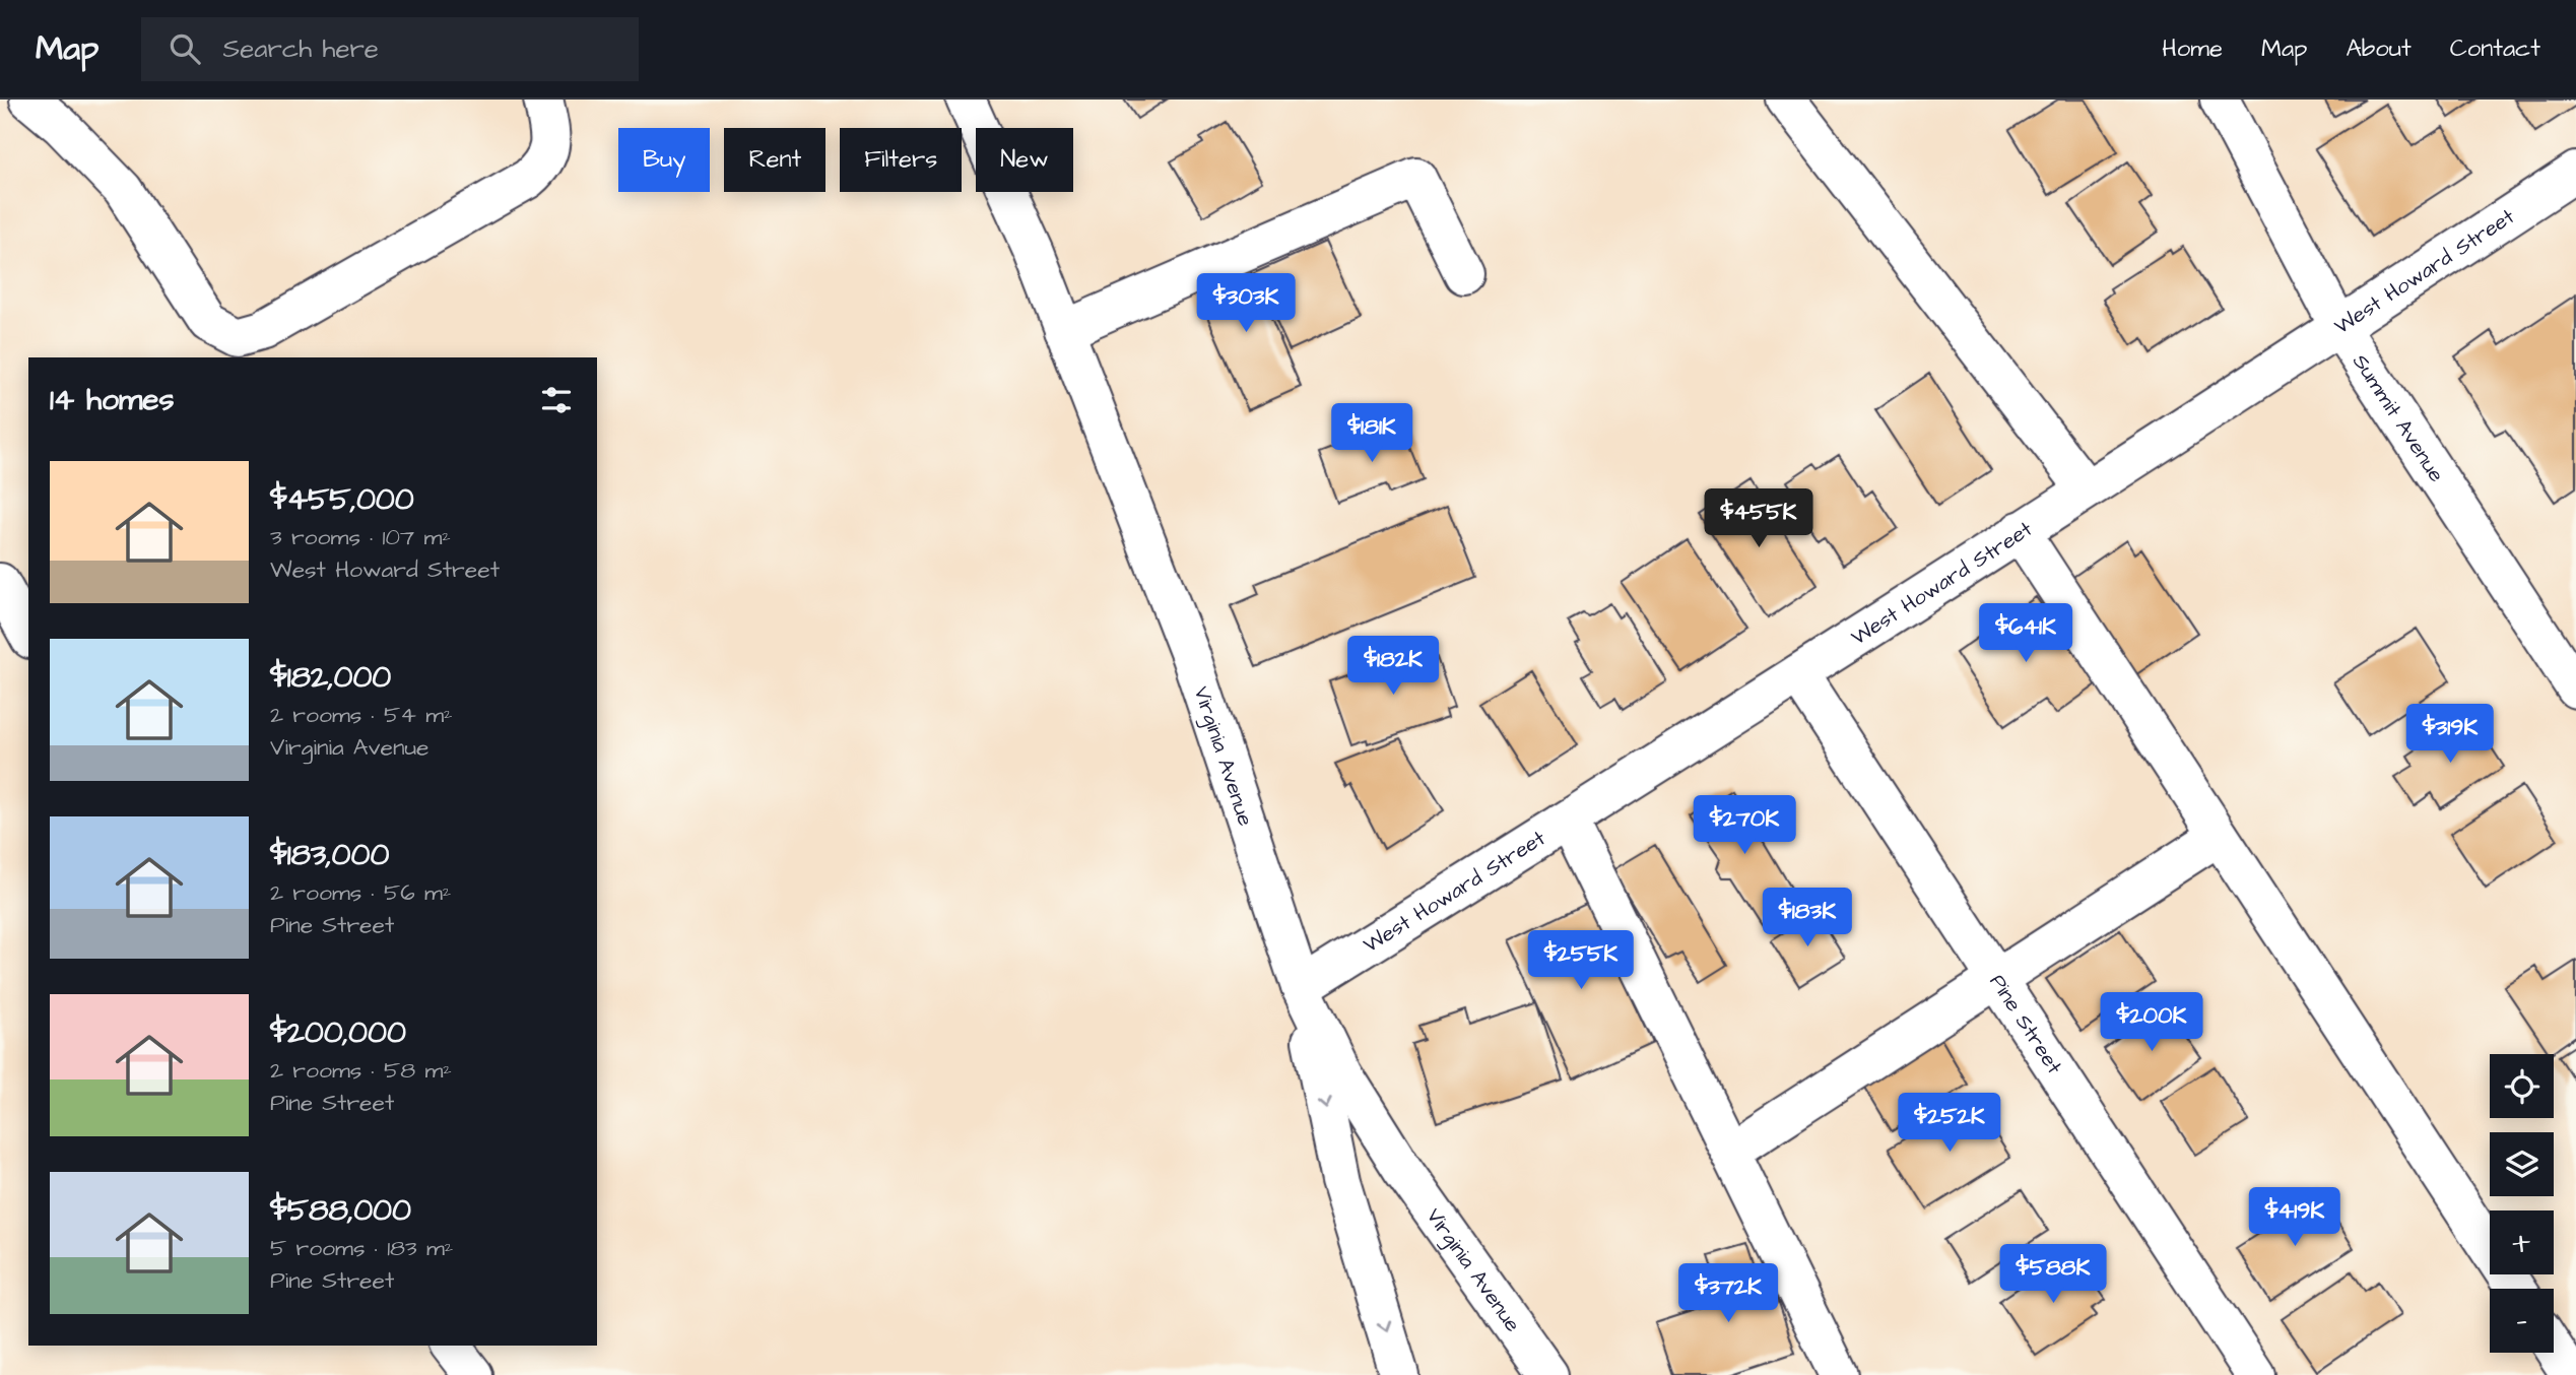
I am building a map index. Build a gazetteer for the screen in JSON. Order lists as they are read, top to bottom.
{
  "streets": {
    "street": [
      "West Howard Street",
      "Summit Avenue",
      "Virginia Avenue",
      "Pine Street"
    ]
  },
  "crossings": [
    ["West Howard Street", "Summit Avenue"],
    ["West Howard Street", "Virginia Avenue"],
    ["West Howard Street", "Pine Street"]
  ],
  "page": {
    "header": "Map",
    "search": "Search here",
    "nav": [
      "Home",
      "Map",
      "About",
      "Contact"
    ],
    "chip": [
      "Buy",
      "Rent",
      "Filters",
      "New"
    ],
    "price": [
      "$303K",
      "$181K",
      "$455K",
      "$641K",
      "$182K",
      "$319K",
      "$270K",
      "$183K",
      "$255K",
      "$200K",
      "$252K",
      "$419K",
      "$588K",
      "$372K"
    ],
    "heading": "14 homes",
    "list": [
      {
        "name": "$455,000",
        "note": "3 rooms · 107 m² · West Howard Street"
      },
      {
        "name": "$182,000",
        "note": "2 rooms · 54 m² · Virginia Avenue"
      },
      {
        "name": "$183,000",
        "note": "2 rooms · 56 m² · Pine Street"
      },
      {
        "name": "$200,000",
        "note": "2 rooms · 58 m² · Pine Street"
      },
      {
        "name": "$588,000",
        "note": "5 rooms · 183 m² · Pine Street"
      }
    ],
    "map_buttons": ["+", "−"]
  }
}
